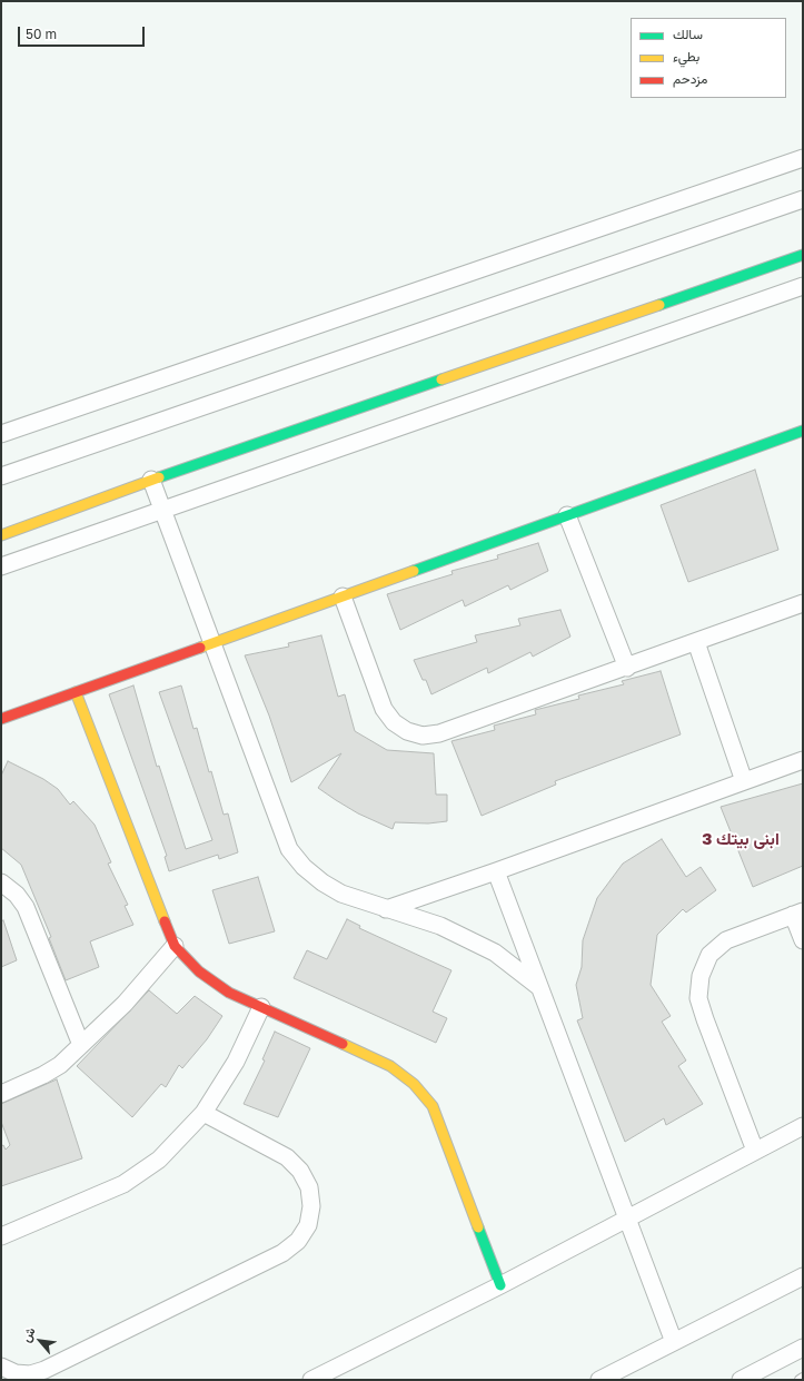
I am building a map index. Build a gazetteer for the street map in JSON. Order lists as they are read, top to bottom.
{
  "districts": ["ابنى بيتك 3"],
  "legend": ["سالك", "بطيء", "مزدحم"],
  "scale_bar": "50 m",
  "north": "top left"
}
